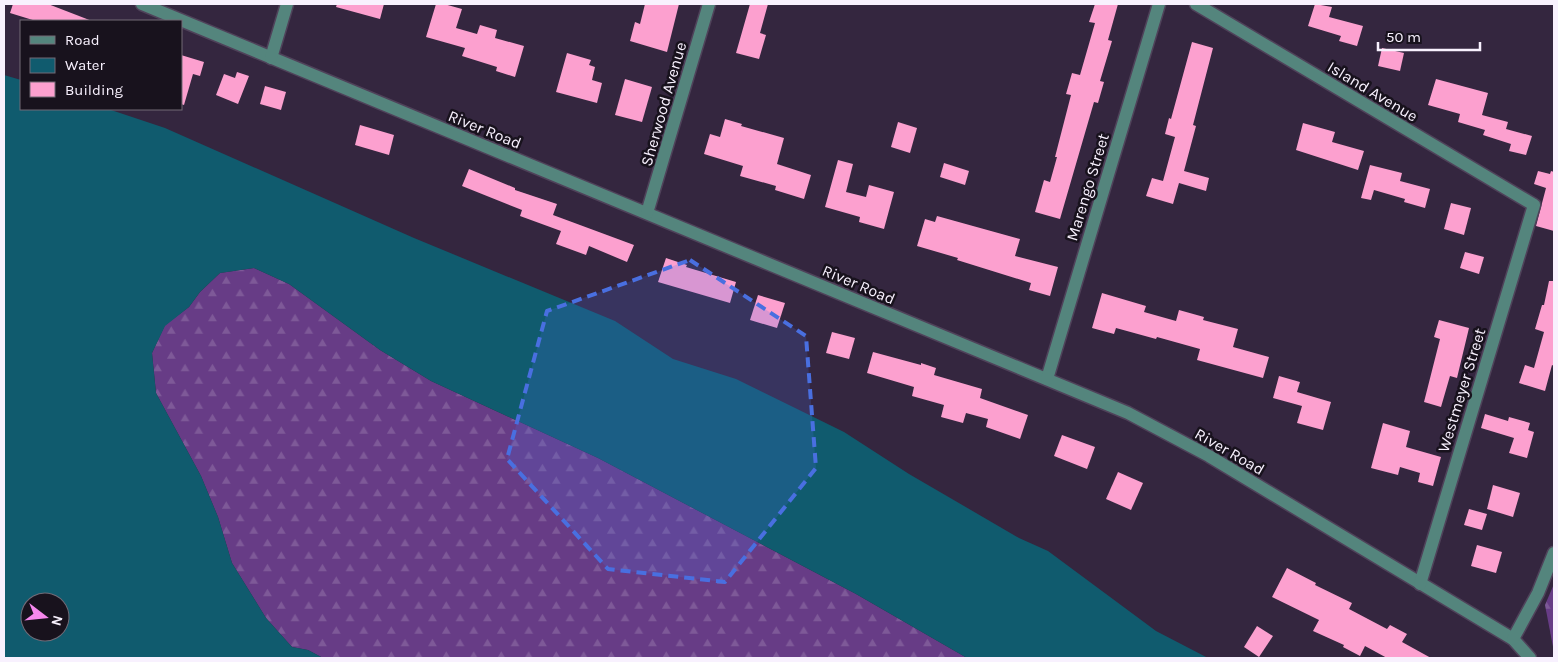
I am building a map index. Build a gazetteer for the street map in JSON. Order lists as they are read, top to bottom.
{
  "streets": {
    "street": [
      "Island Avenue",
      "Sherwood Avenue",
      "River Road",
      "Marengo Street",
      "Westmeyer Street"
    ]
  },
  "crossings": [
    ["Island Avenue", "Westmeyer Street"],
    ["Sherwood Avenue", "River Road"],
    ["River Road", "Marengo Street"],
    ["River Road", "Westmeyer Street"]
  ],
  "legend": ["Road", "Water", "Building"],
  "scale_bar": "50 m",
  "north": "right"
}
